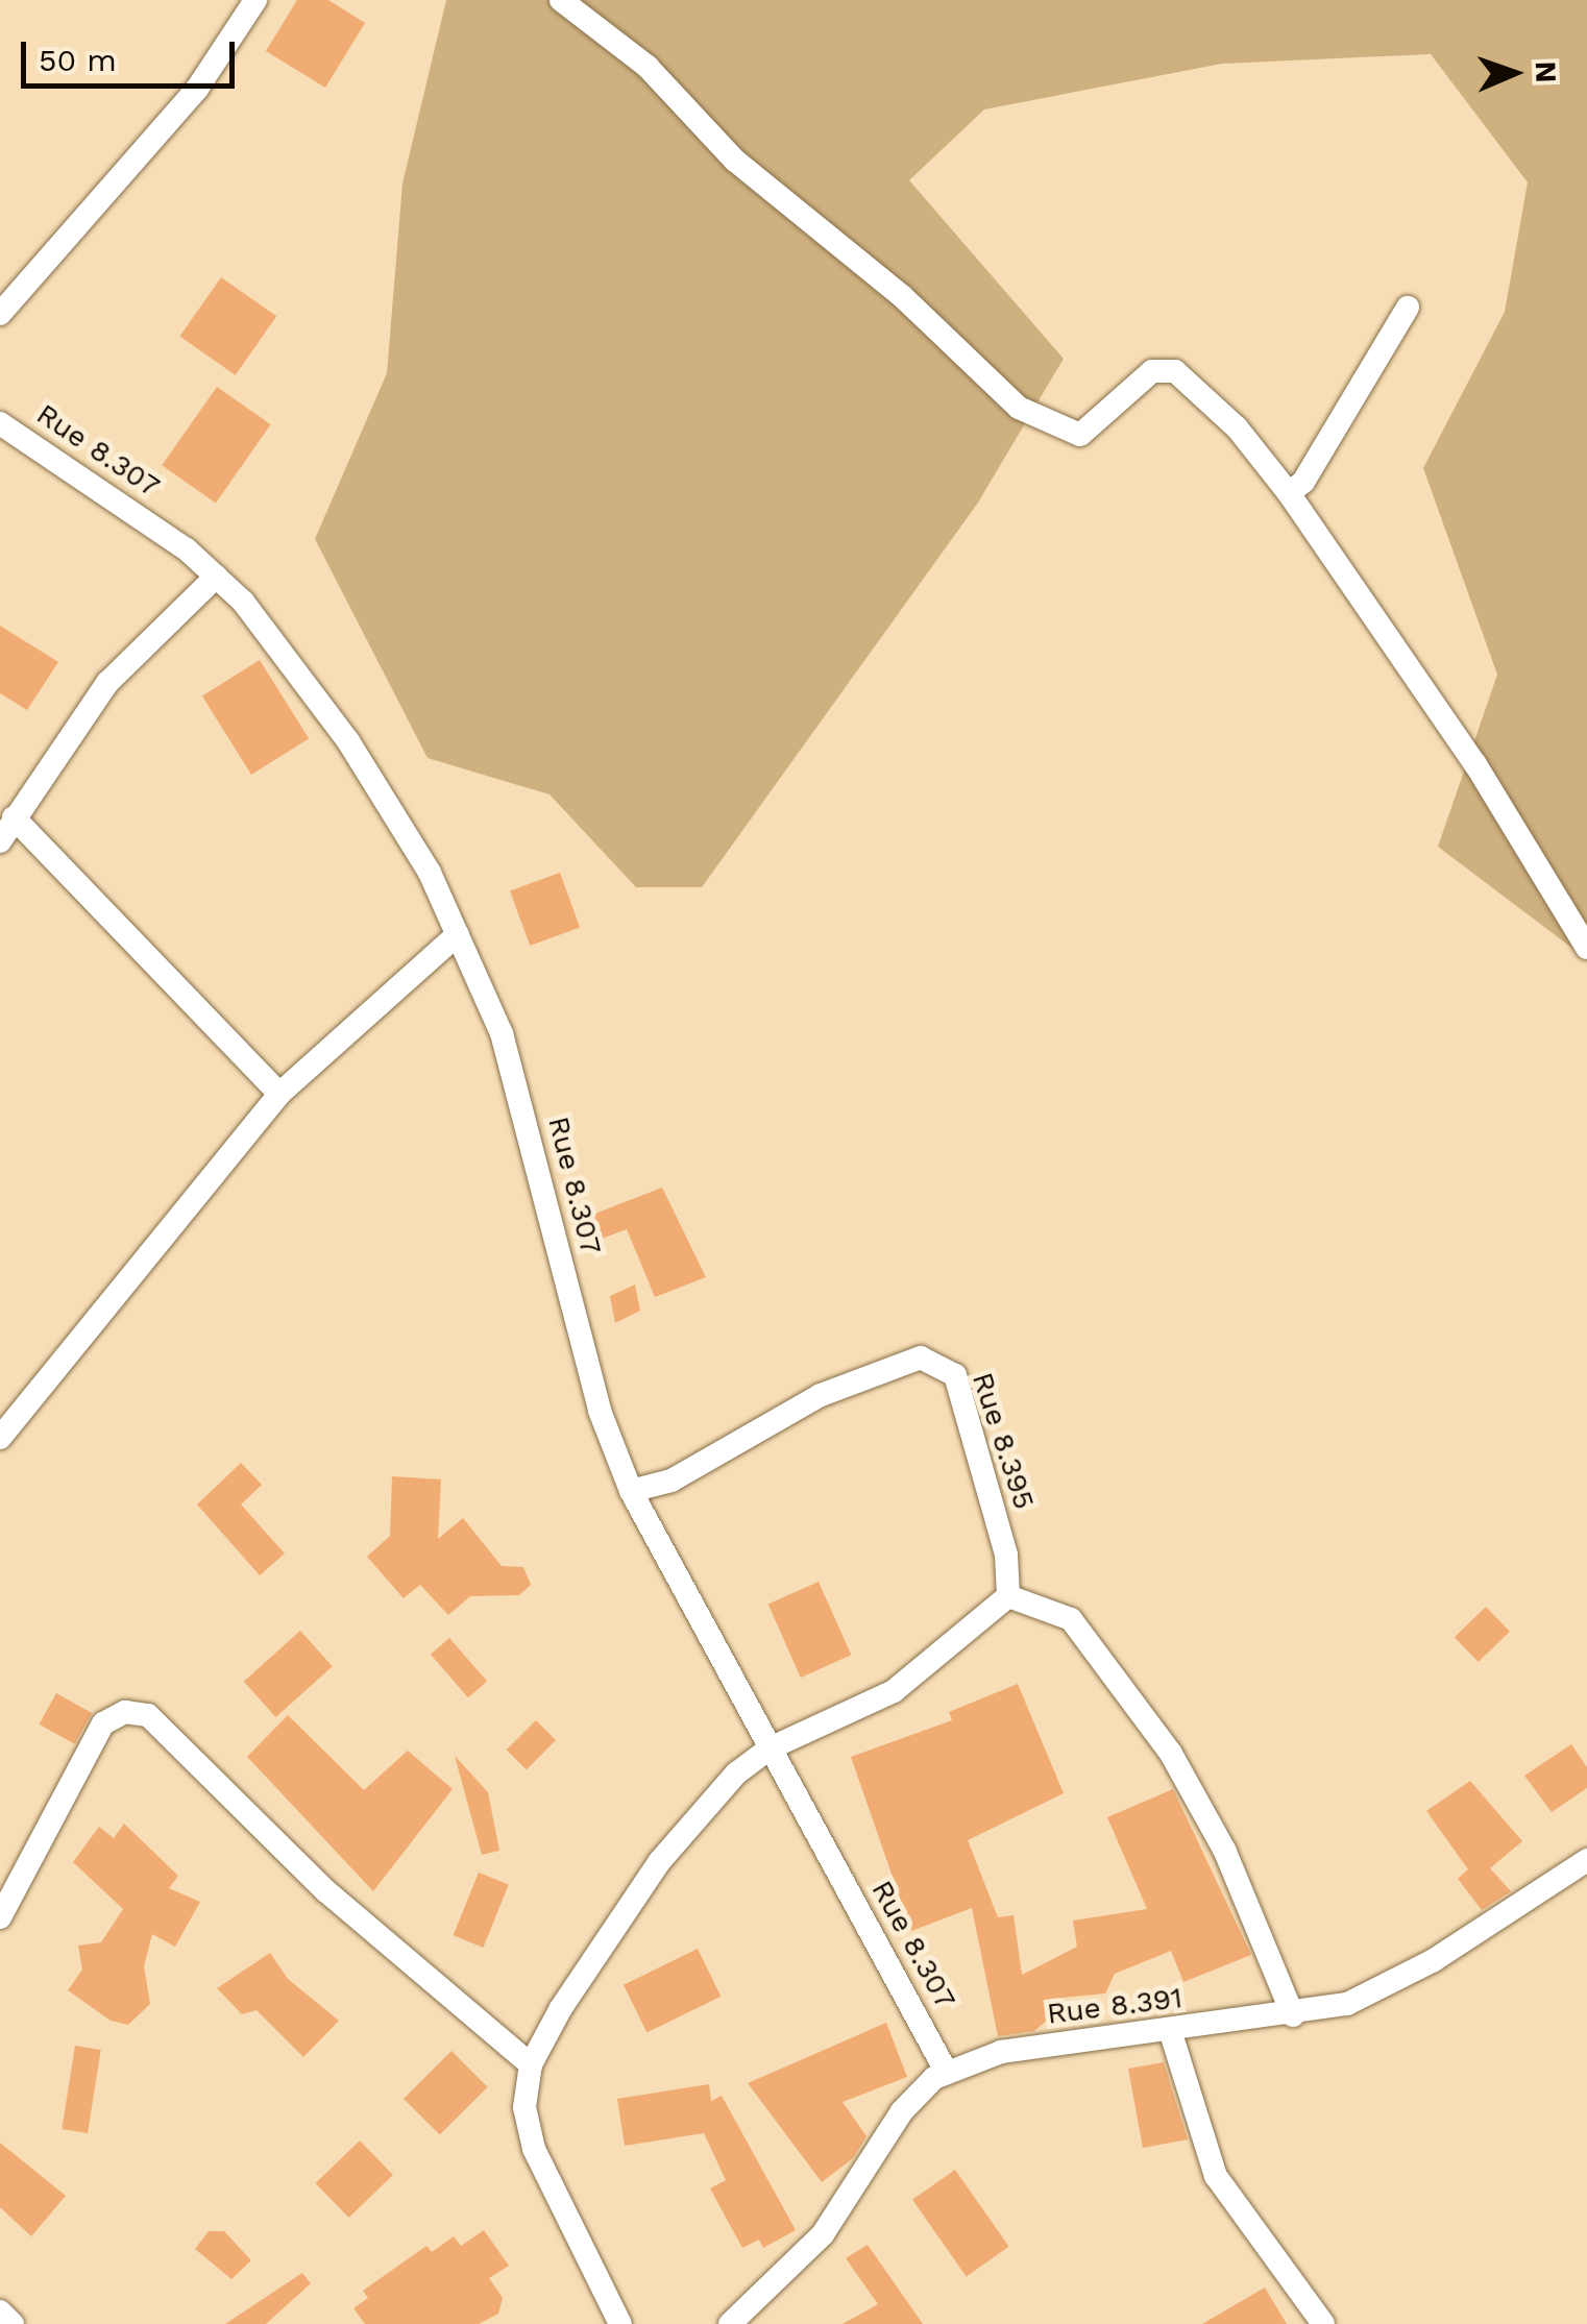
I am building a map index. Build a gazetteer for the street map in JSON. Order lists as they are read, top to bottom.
{
  "streets": {
    "street": ["Rue 8.307", "Rue 8.395", "Rue 8.391"]
  },
  "crossings": [
    ["Rue 8.307", "Rue 8.395"],
    ["Rue 8.307", "Rue 8.391"]
  ],
  "scale_bar": "50 m",
  "north": "right"
}
